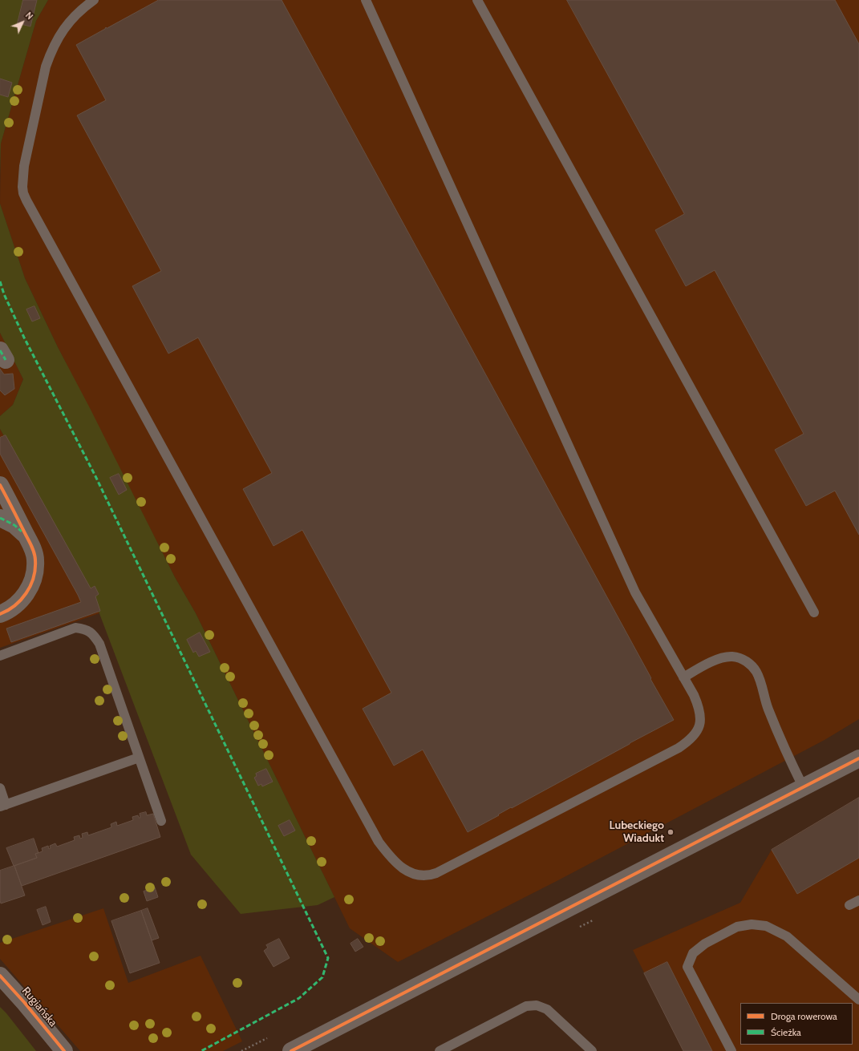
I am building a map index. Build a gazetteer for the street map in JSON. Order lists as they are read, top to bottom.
{
  "streets": {
    "street": ["Rugiańska"]
  },
  "places": ["Lubeckiego Wiadukt"],
  "legend": ["Droga rowerowa", "Ścieżka"],
  "north": "top right"
}
